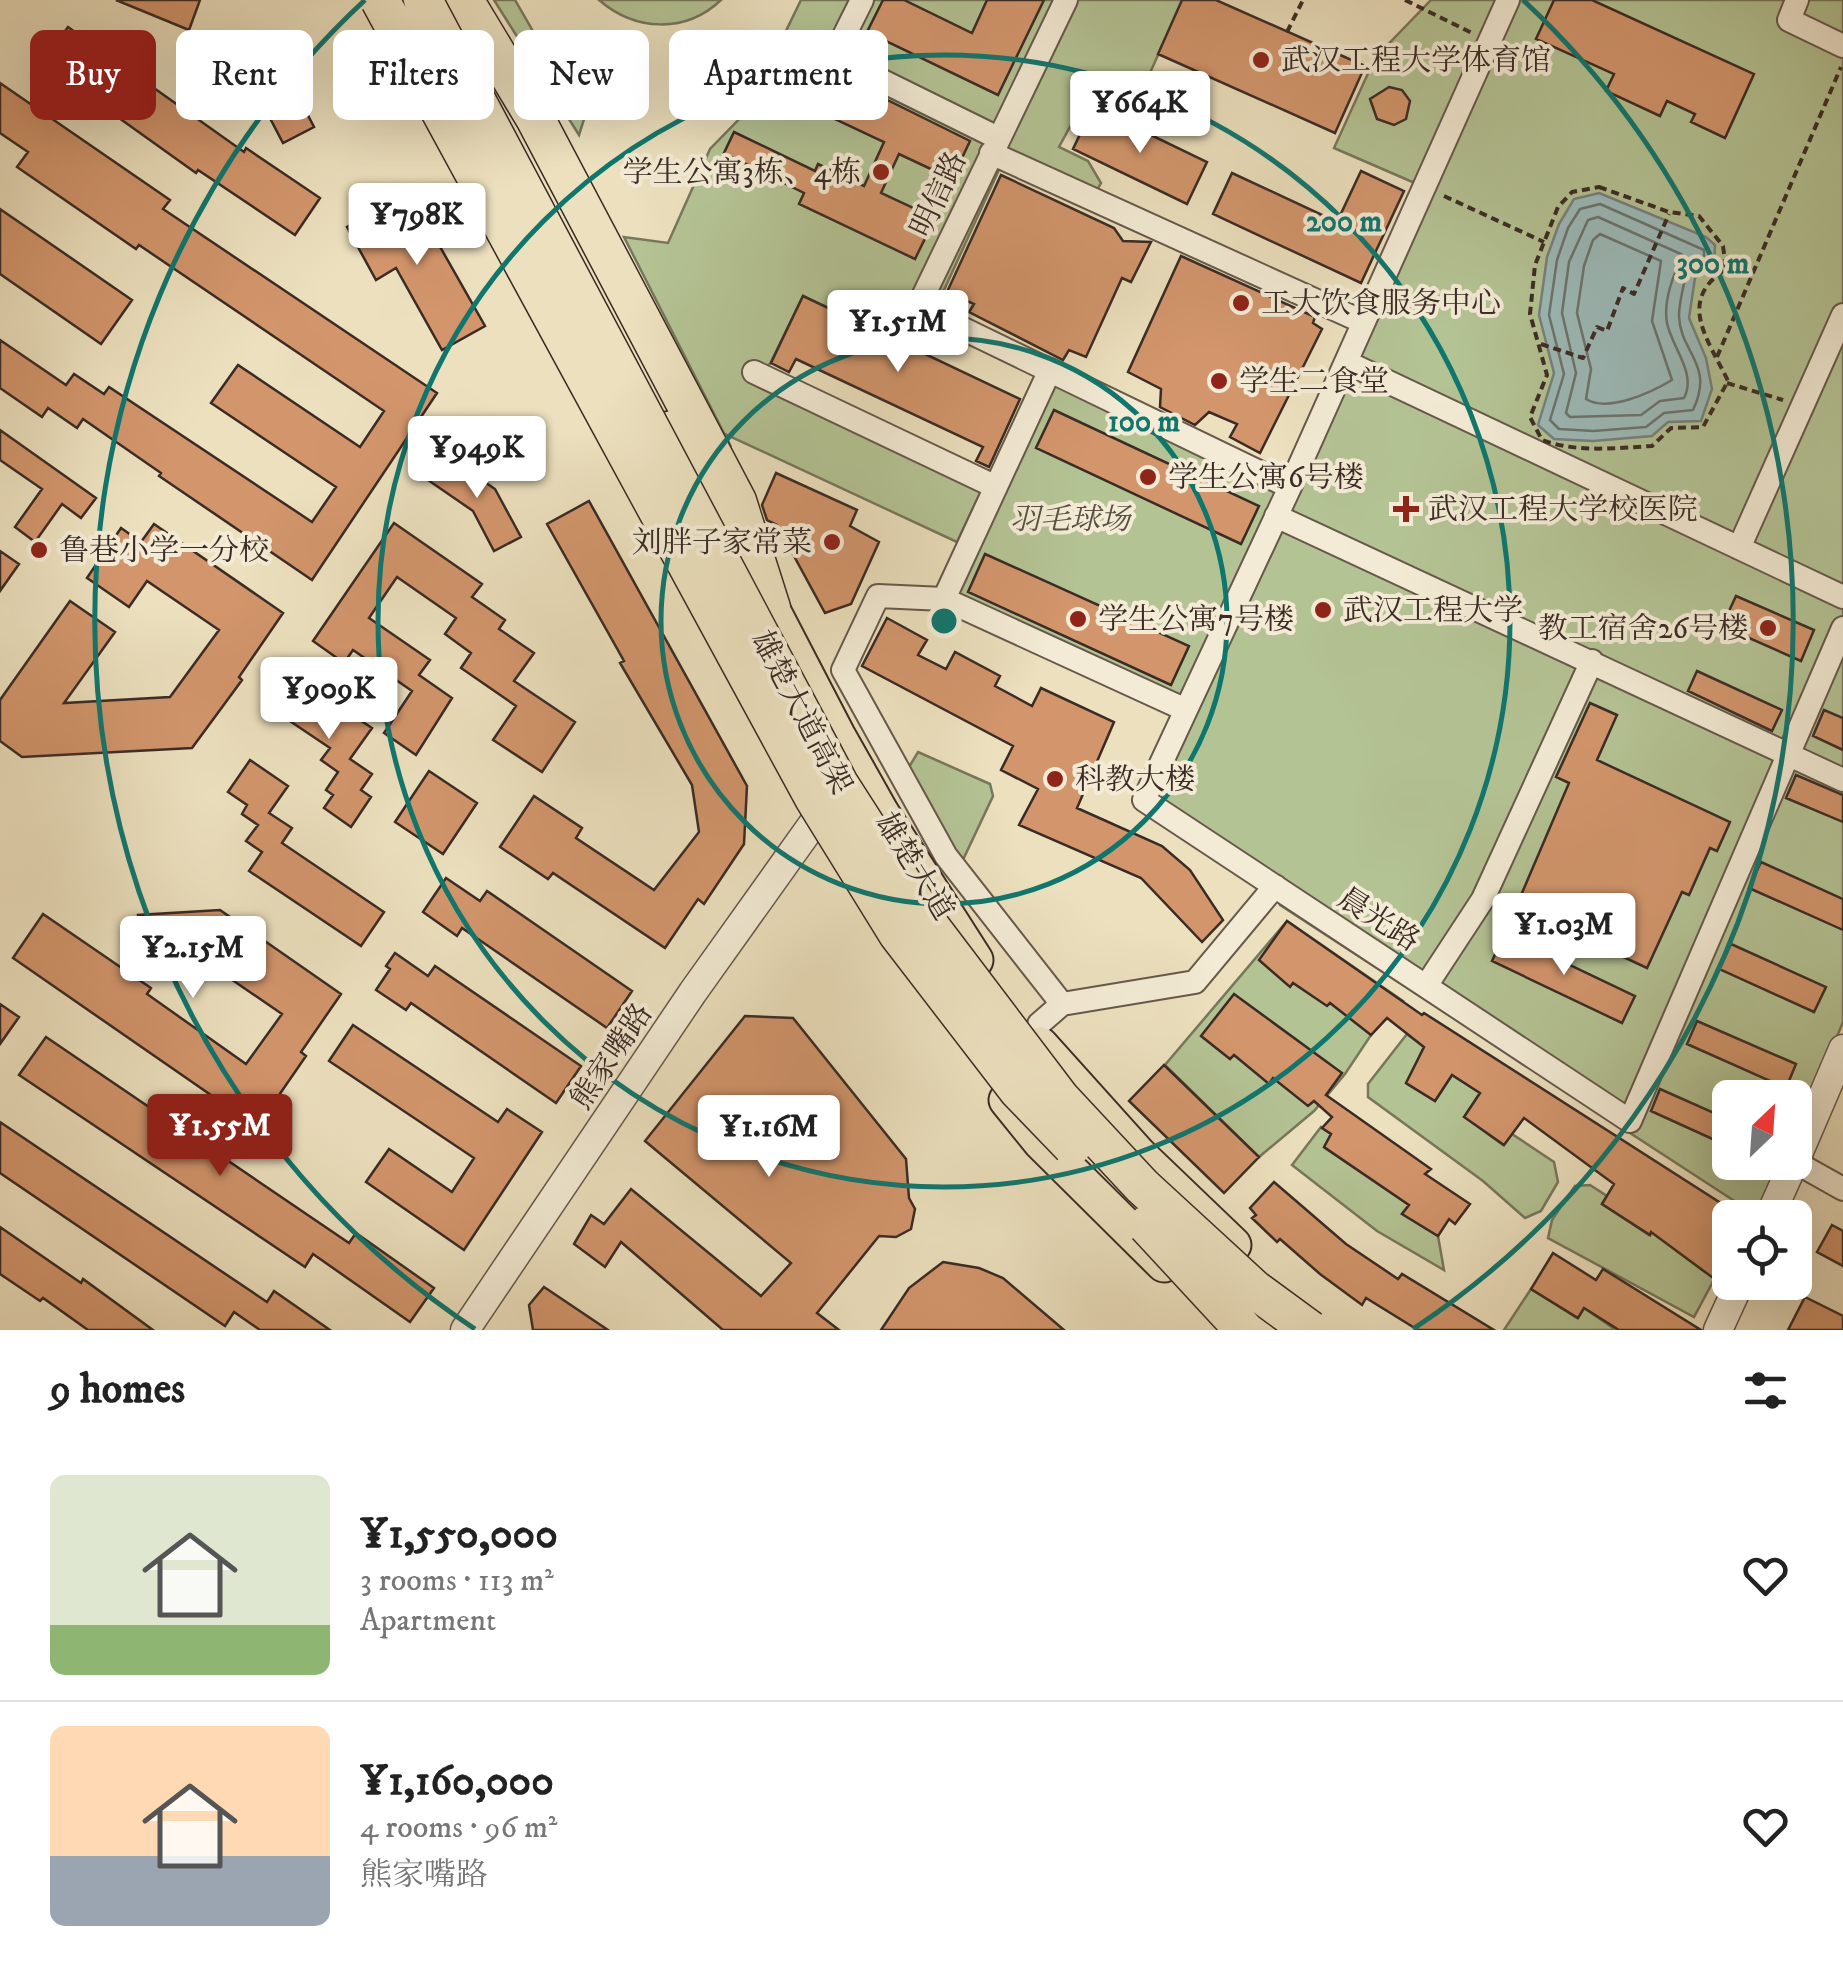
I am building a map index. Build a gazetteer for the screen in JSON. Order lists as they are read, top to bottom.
{
  "streets": {
    "highway": ["雄楚大道高架"],
    "main road": ["雄楚大道"],
    "street": ["明信路", "晨光路", "熊家嘴路"]
  },
  "crossings": [
    ["雄楚大道", "熊家嘴路"]
  ],
  "parks": ["羽毛球场"],
  "places": {
    "other": [
      "武汉工程大学体育馆",
      "学生公寓3栋、4栋",
      "工大饮食服务中心",
      "学生二食堂",
      "学生公寓6号楼",
      "刘胖子家常菜",
      "鲁巷小学一分校",
      "武汉工程大学",
      "学生公寓7号楼",
      "教工宿舍26号楼",
      "科教大楼"
    ],
    "health": ["武汉工程大学校医院"]
  },
  "north": "top right",
  "page": {
    "chip": [
      "Buy",
      "Rent",
      "Filters",
      "New",
      "Apartment"
    ],
    "price": [
      "¥664K",
      "¥798K",
      "¥1.51M",
      "¥949K",
      "¥909K",
      "¥1.03M",
      "¥2.15M",
      "¥1.55M",
      "¥1.16M"
    ],
    "heading": "9 homes",
    "list": [
      {
        "name": "¥1,550,000",
        "note": "3 rooms · 113 m² · Apartment"
      },
      {
        "name": "¥1,160,000",
        "note": "4 rooms · 96 m² · 熊家嘴路"
      }
    ]
  },
  "rings": ["200 m", "300 m", "100 m"]
}
